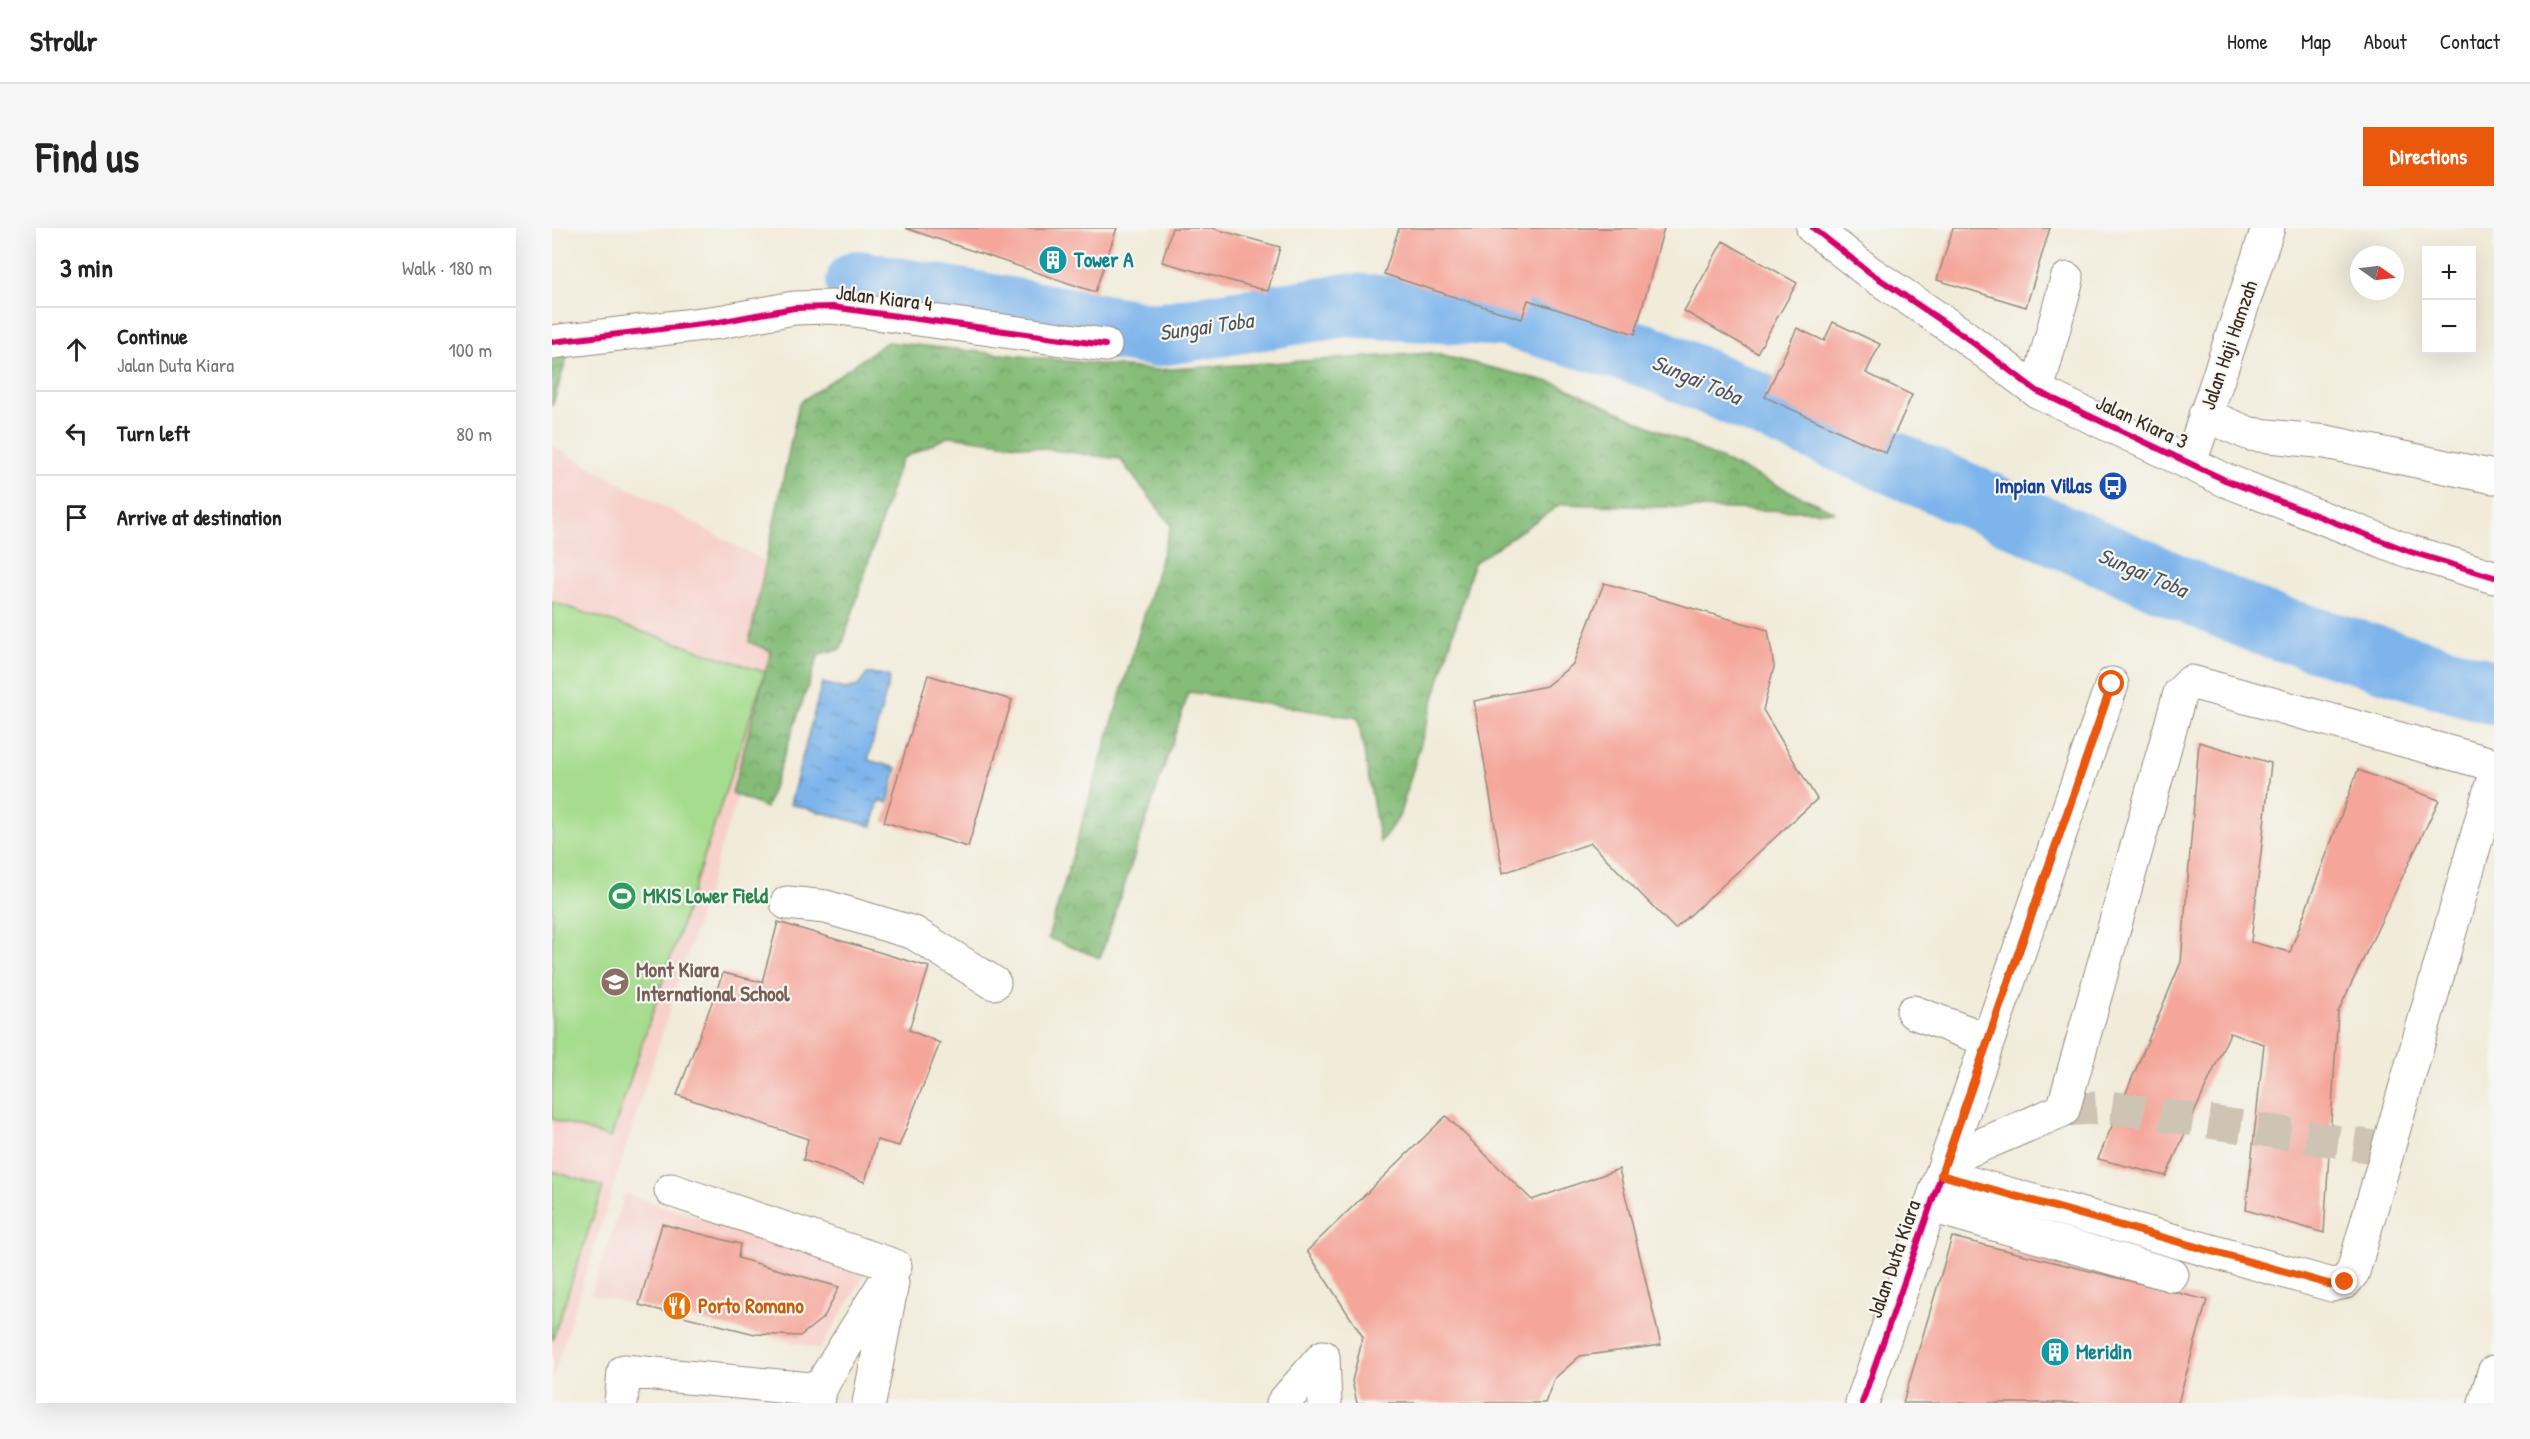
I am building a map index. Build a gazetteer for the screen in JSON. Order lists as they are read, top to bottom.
{
  "streets": {
    "main road": [
      "Jalan Kiara 4",
      "Jalan Haji Hamzah",
      "Jalan Kiara 3",
      "Jalan Duta Kiara"
    ]
  },
  "crossings": [
    ["Jalan Haji Hamzah", "Jalan Kiara 3"]
  ],
  "water": ["Sungai Toba"],
  "places": {
    "building": ["Tower A", "Meridin"],
    "bus stop": ["Impian Villas"],
    "sports": ["MKIS Lower Field"],
    "school or university": ["Mont Kiara International School"],
    "restaurant": ["Porto Romano"]
  },
  "north": "right",
  "page": {
    "header": "Strollr",
    "nav": [
      "Home",
      "Map",
      "About",
      "Contact"
    ],
    "buttons": "Directions",
    "title": "Find us",
    "heading": ["3 min", "Walk · 180 m"],
    "map_buttons": ["+", "−"],
    "list": [
      ["Continue", "Jalan Duta Kiara", "100 m"],
      ["Turn left", "80 m"],
      "Arrive at destination"
    ]
  }
}
